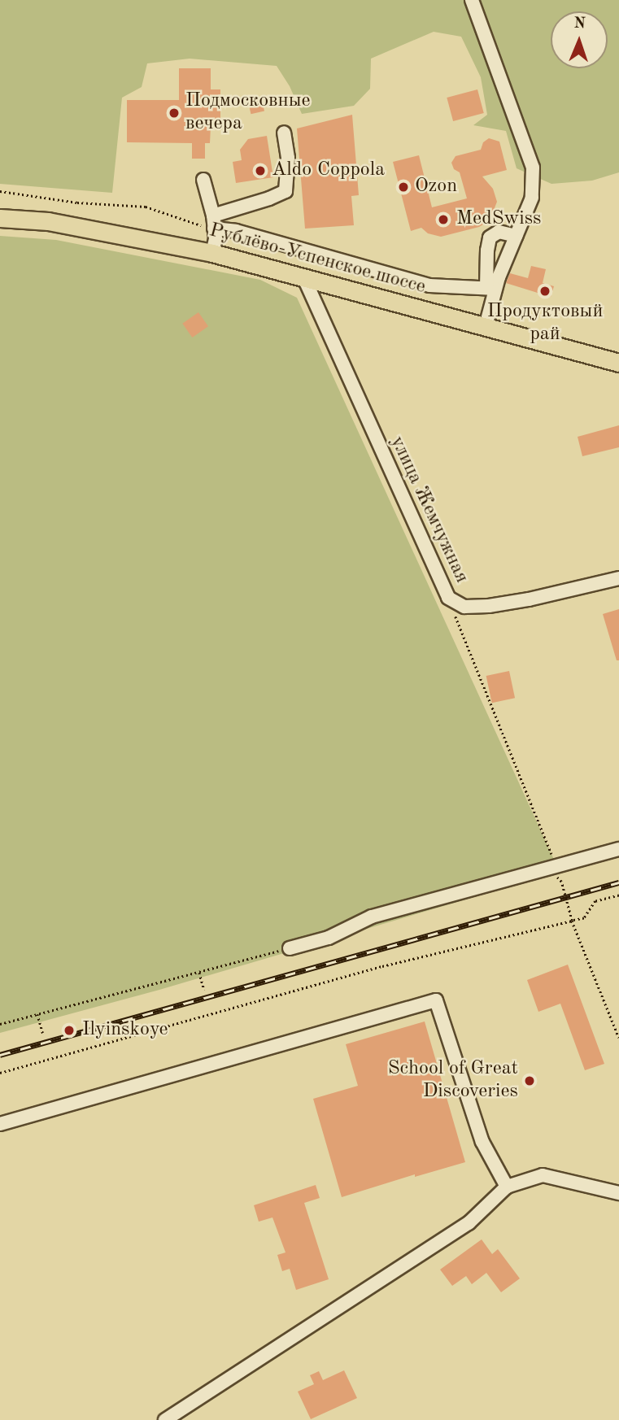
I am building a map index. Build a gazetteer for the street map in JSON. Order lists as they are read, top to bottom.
{
  "streets": {
    "main road": ["Рублёво-Успенское шоссе"],
    "street": ["улица Жемчужная"]
  },
  "crossings": [
    ["Рублёво-Успенское шоссе", "улица Жемчужная"]
  ],
  "places": [
    "Подмосковные вечера",
    "Aldo Coppola",
    "Ozon",
    "MedSwiss",
    "Продуктовый рай",
    "Ilyinskoye",
    "School of Great Discoveries"
  ],
  "north": "top"
}
